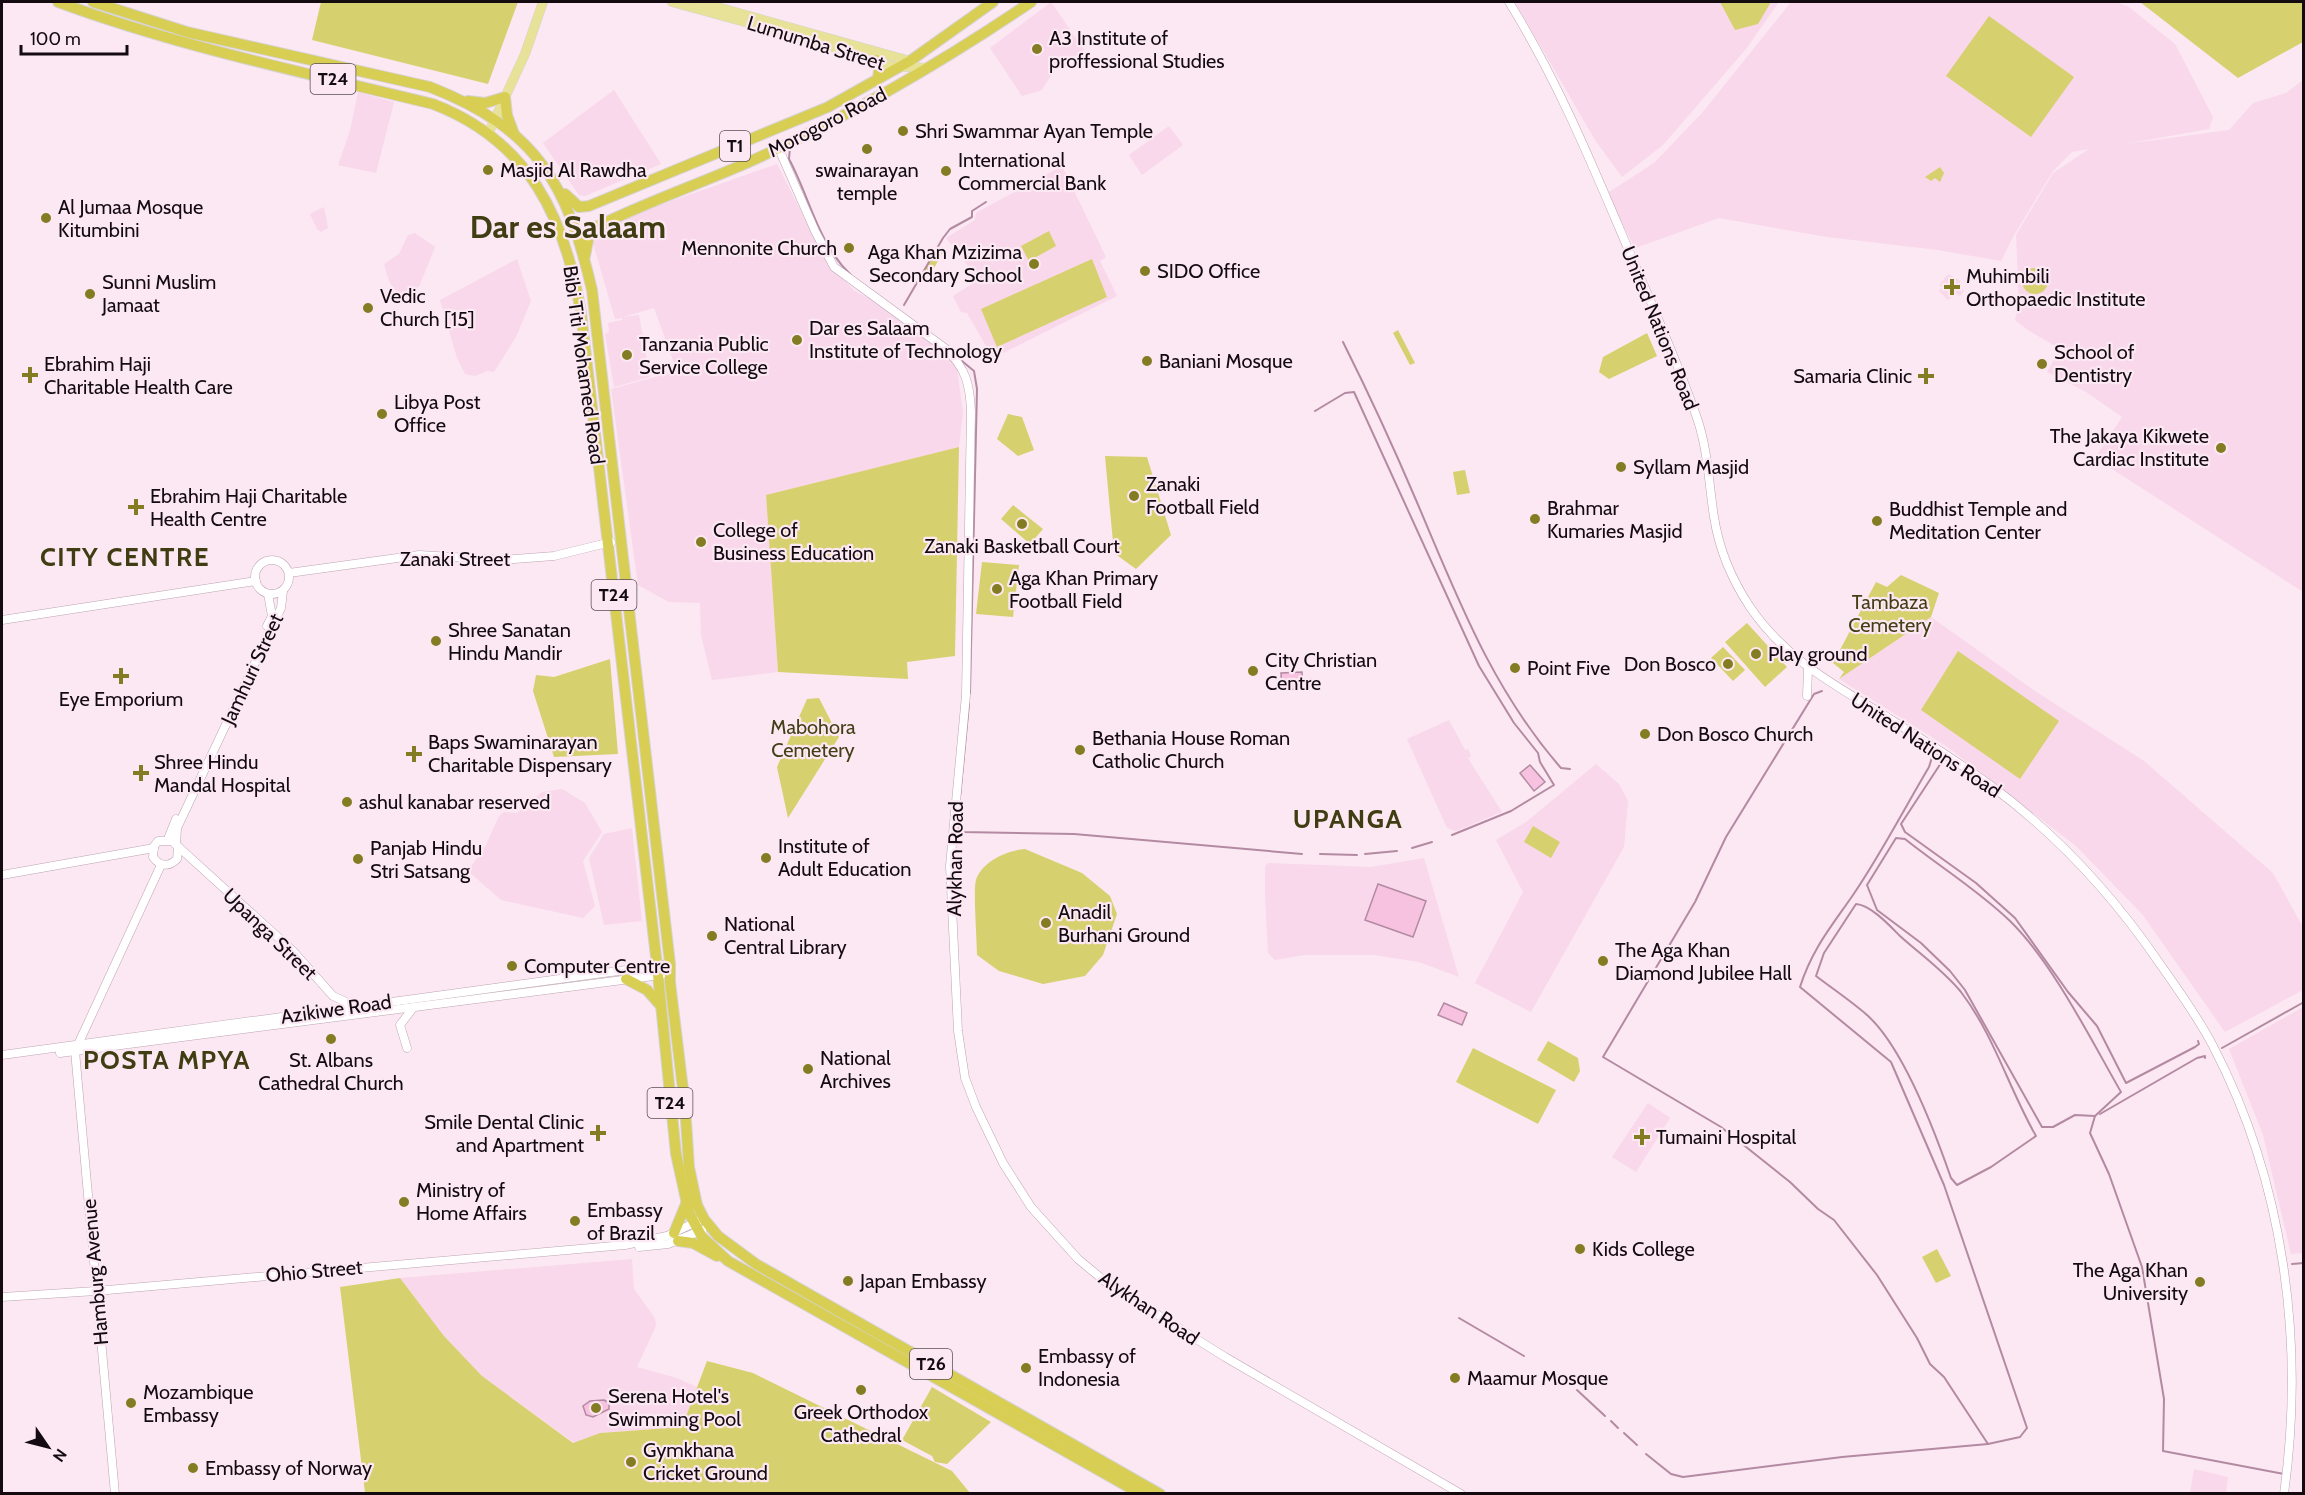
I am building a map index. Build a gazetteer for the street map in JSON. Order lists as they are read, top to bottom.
{
  "streets": {
    "highway": [
      "T24",
      "Morogoro Road",
      "T1",
      "Bibi Titi Mohamed Road",
      "T26"
    ],
    "main road": ["Lumumba Street"],
    "street": [
      "United Nations Road",
      "Zanaki Street",
      "Jamhuri Street",
      "Alykhan Road",
      "Upanga Street",
      "Azikiwe Road",
      "Ohio Street",
      "Hamburg Avenue"
    ]
  },
  "crossings": [
    ["Lumumba Street", "Morogoro Road"],
    ["Morogoro Road", "Bibi Titi Mohamed Road"],
    ["Morogoro Road", "Alykhan Road"],
    ["Bibi Titi Mohamed Road", "Zanaki Street"],
    ["Bibi Titi Mohamed Road", "Azikiwe Road"],
    ["Bibi Titi Mohamed Road", "Ohio Street"],
    ["Bibi Titi Mohamed Road", "T26"],
    ["Zanaki Street", "Jamhuri Street"],
    ["Jamhuri Street", "Upanga Street"],
    ["Upanga Street", "Azikiwe Road"],
    ["Azikiwe Road", "Hamburg Avenue"],
    ["Ohio Street", "Hamburg Avenue"],
    ["Ohio Street", "T26"]
  ],
  "districts": [
    "Dar es Salaam",
    "CITY CENTRE",
    "UPANGA",
    "POSTA MPYA"
  ],
  "parks": ["Tambaza Cemetery", "Mabohora Cemetery"],
  "places": {
    "other": [
      "A3 Institute of proffessional Studies",
      "Shri Swammar Ayan Temple",
      "swainarayan temple",
      "Masjid Al Rawdha",
      "International Commercial Bank",
      "Al Jumaa Mosque Kitumbini",
      "Mennonite Church",
      "Aga Khan Mzizima Secondary School",
      "SIDO Office",
      "Sunni Muslim Jamaat",
      "Vedic Church [15]",
      "Dar es Salaam Institute of Technology",
      "Tanzania Public Service College",
      "Baniani Mosque",
      "School of Dentistry",
      "Libya Post Office",
      "The Jakaya Kikwete Cardiac Institute",
      "Syllam Masjid",
      "Zanaki Football Field",
      "Brahmar Kumaries Masjid",
      "Buddhist Temple and Meditation Center",
      "Zanaki Basketball Court",
      "College of Business Education",
      "Aga Khan Primary Football Field",
      "Shree Sanatan Hindu Mandir",
      "Play ground",
      "Don Bosco",
      "Point Five",
      "City Christian Centre",
      "Don Bosco Church",
      "Bethania House Roman Catholic Church",
      "ashul kanabar reserved",
      "Institute of Adult Education",
      "Panjab Hindu Stri Satsang",
      "Anadil Burhani Ground",
      "National Central Library",
      "The Aga Khan Diamond Jubilee Hall",
      "Computer Centre",
      "St. Albans Cathedral Church",
      "National Archives",
      "Ministry of Home Affairs",
      "Embassy of Brazil",
      "Kids College",
      "Japan Embassy",
      "The Aga Khan University",
      "Embassy of Indonesia",
      "Maamur Mosque",
      "Greek Orthodox Cathedral",
      "Mozambique Embassy",
      "Serena Hotel's Swimming Pool",
      "Gymkhana Cricket Ground",
      "Embassy of Norway"
    ],
    "health": [
      "Muhimbili Orthopaedic Institute",
      "Ebrahim Haji Charitable Health Care",
      "Samaria Clinic",
      "Ebrahim Haji Charitable Health Centre",
      "Eye Emporium",
      "Baps Swaminarayan Charitable Dispensary",
      "Shree Hindu Mandal Hospital",
      "Smile Dental Clinic and Apartment",
      "Tumaini Hospital"
    ]
  },
  "scale_bar": "100 m",
  "north": "bottom right"
}
